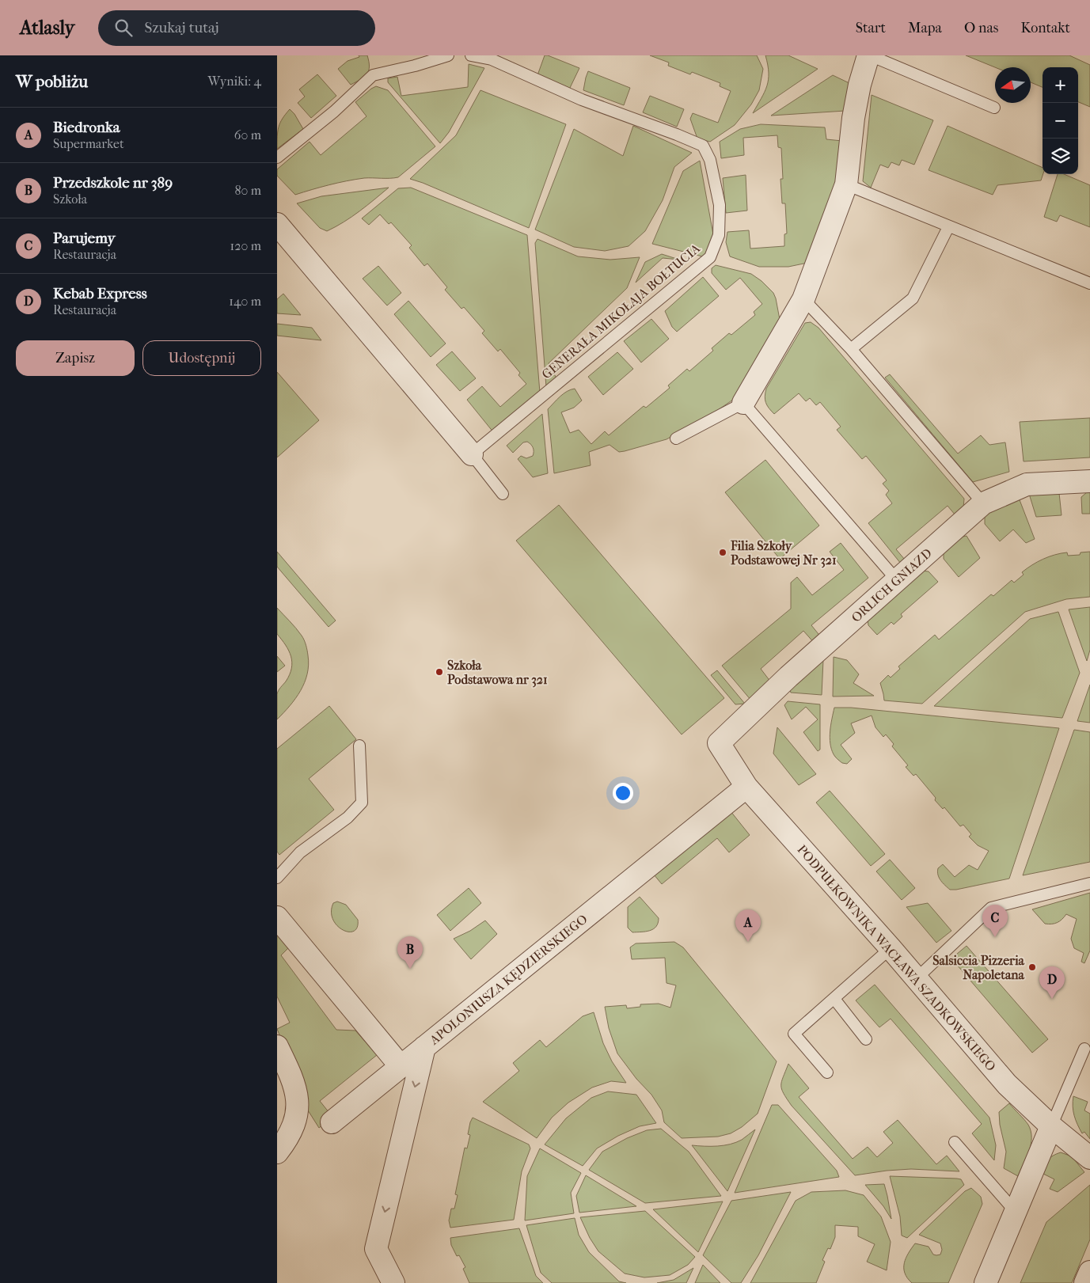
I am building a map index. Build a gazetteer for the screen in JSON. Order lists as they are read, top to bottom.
{
  "streets": {
    "street": ["ORLICH GNIAZD", "PODPUŁKOWNIKA WACŁAWA SZADKOWSKIEGO", "APOLONIUSZA KĘDZIERSKIEGO"],
    "lane": ["GENERAŁA MIKOŁAJA BOŁTUCIA"]
  },
  "crossings": [
    ["ORLICH GNIAZD", "PODPUŁKOWNIKA WACŁAWA SZADKOWSKIEGO"],
    ["PODPUŁKOWNIKA WACŁAWA SZADKOWSKIEGO", "APOLONIUSZA KĘDZIERSKIEGO"]
  ],
  "places": ["Filia Szkoły Podstawowej Nr 321", "Szkoła Podstawowa nr 321", "Salsiccia Pizzeria Napoletana"],
  "north": "left",
  "page": {
    "header": "Atlasly",
    "search": "Szukaj tutaj",
    "nav": [
      "Start",
      "Mapa",
      "O nas",
      "Kontakt"
    ],
    "heading": ["W pobliżu", "Wyniki: 4"],
    "map_buttons": ["+", "−"],
    "list": [
      {
        "mark": "A",
        "name": "Biedronka",
        "note": "Supermarket",
        "value": "60 m"
      },
      {
        "mark": "B",
        "name": "Przedszkole nr 389",
        "note": "Szkoła",
        "value": "80 m"
      },
      {
        "mark": "C",
        "name": "Parujemy",
        "note": "Restauracja",
        "value": "120 m"
      },
      {
        "mark": "D",
        "name": "Kebab Express",
        "note": "Restauracja",
        "value": "140 m"
      }
    ],
    "buttons": ["Zapisz", "Udostępnij"],
    "pins": [
      "C",
      "A",
      "B",
      "D"
    ]
  }
}
